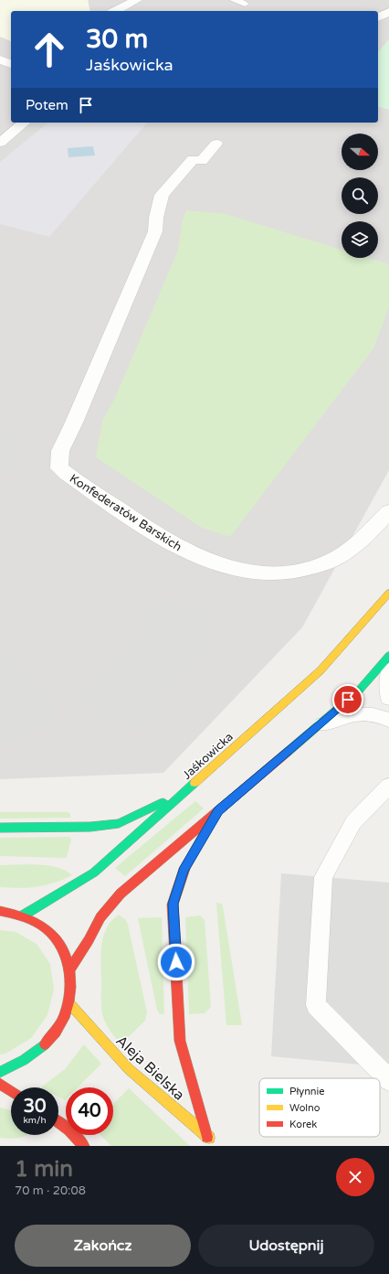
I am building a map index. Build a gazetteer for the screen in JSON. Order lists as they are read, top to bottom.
{
  "streets": {
    "street": ["Konfederatów Barskich", "Jaśkowicka", "Aleja Bielska"]
  },
  "legend": ["Płynnie", "Wolno", "Korek"],
  "north": "right",
  "page": {
    "turn": ["30 m", "Jaśkowicka"],
    "then": "Potem",
    "speed": "30 km/h",
    "limit": "40",
    "heading": ["1 min", "70 m · 20:08"],
    "buttons": ["Zakończ", "Udostępnij"]
  }
}
